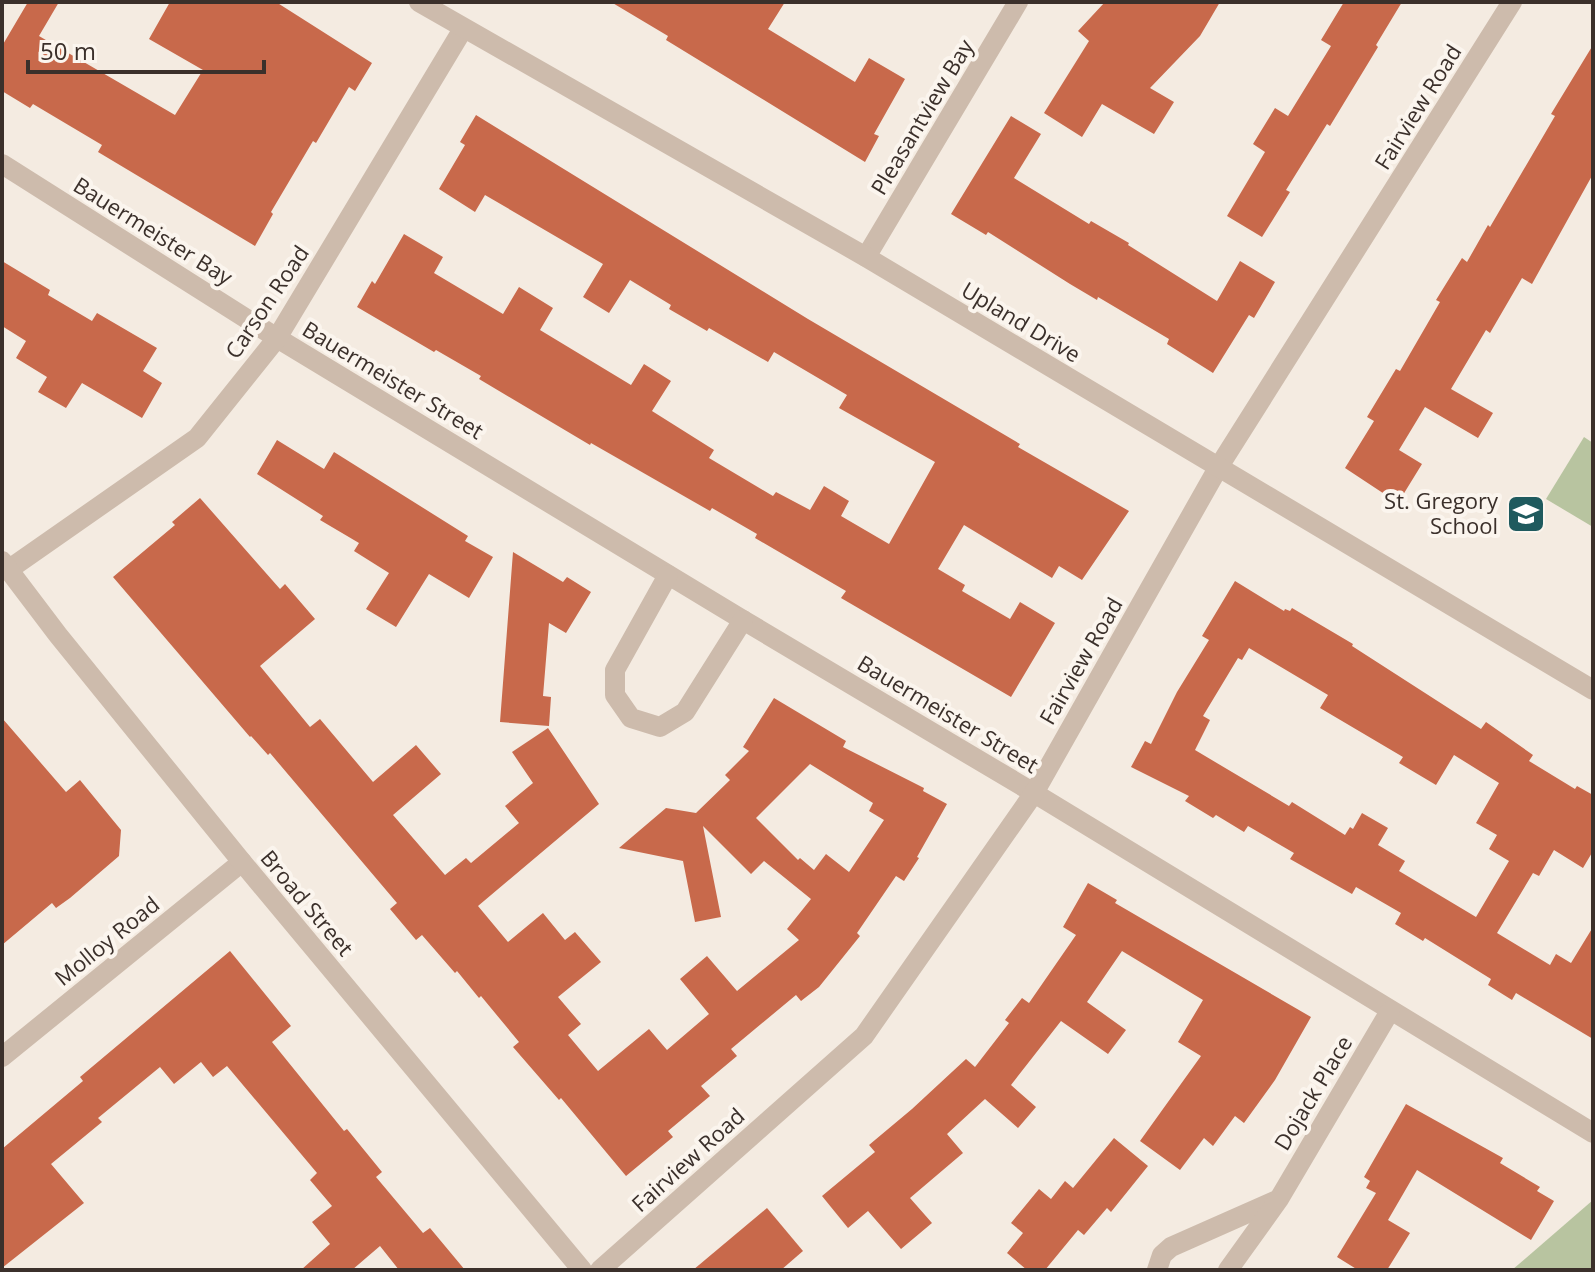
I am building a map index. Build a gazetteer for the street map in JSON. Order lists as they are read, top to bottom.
{
  "streets": {
    "street": [
      "Fairview Road",
      "Pleasantview Bay",
      "Bauermeister Bay",
      "Carson Road",
      "Upland Drive",
      "Bauermeister Street",
      "Broad Street",
      "Molloy Road",
      "Dojack Place"
    ]
  },
  "crossings": [
    ["Fairview Road", "Upland Drive"],
    ["Fairview Road", "Bauermeister Street"],
    ["Pleasantview Bay", "Upland Drive"],
    ["Bauermeister Bay", "Carson Road"],
    ["Bauermeister Bay", "Bauermeister Street"],
    ["Carson Road", "Upland Drive"],
    ["Carson Road", "Bauermeister Street"],
    ["Carson Road", "Broad Street"],
    ["Bauermeister Street", "Dojack Place"],
    ["Broad Street", "Molloy Road"]
  ],
  "places": {
    "school or university": ["St. Gregory School"]
  },
  "scale_bar": "50 m"
}
